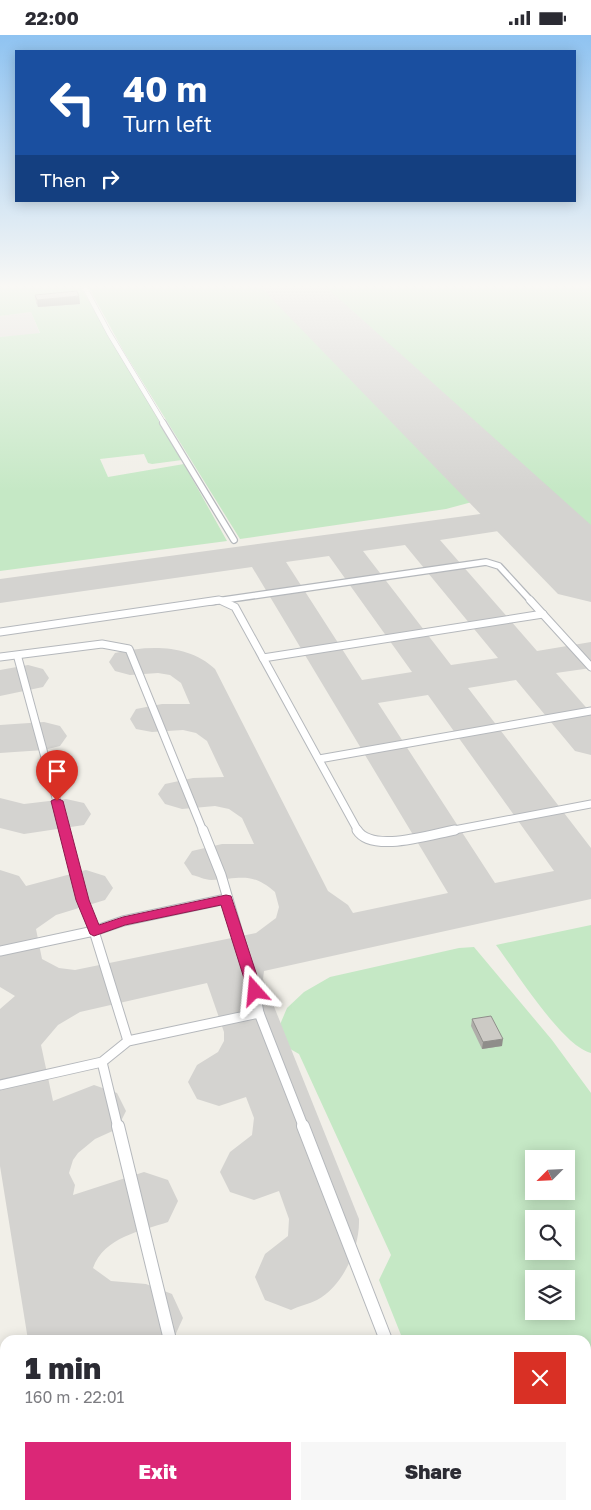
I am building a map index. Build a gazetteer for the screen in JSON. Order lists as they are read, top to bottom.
{
  "north": "bottom left",
  "page": {
    "status": "22:00",
    "turn": ["40 m", "Turn left"],
    "then": "Then",
    "heading": ["1 min", "160 m · 22:01"],
    "buttons": ["Exit", "Share"]
  }
}
